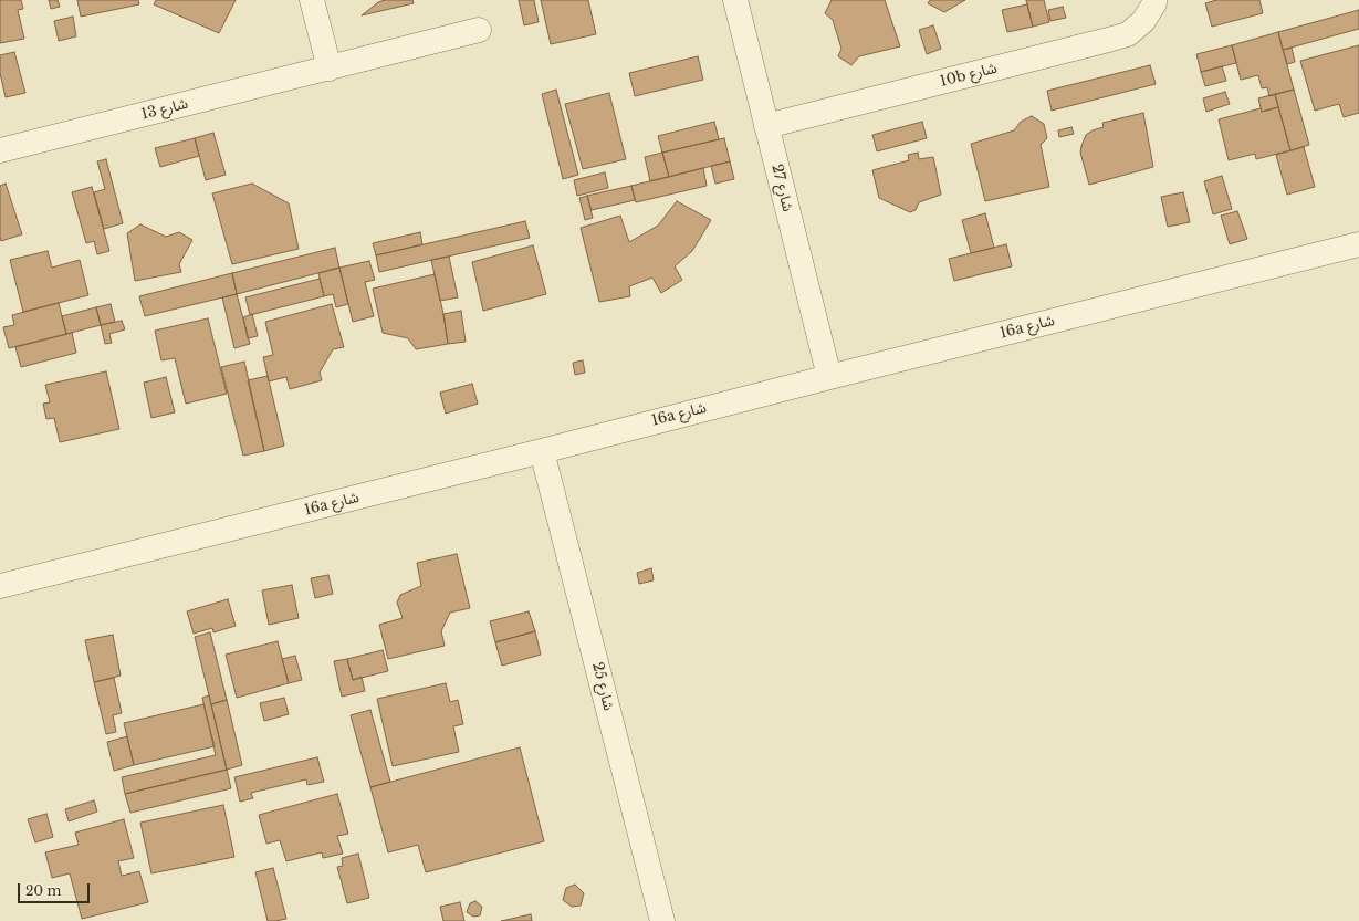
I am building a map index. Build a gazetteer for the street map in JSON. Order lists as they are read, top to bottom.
{
  "streets": {
    "street": [
      "10b شارع",
      "شارع 13",
      "شارع 27",
      "16a شارع",
      "شارع 25"
    ]
  },
  "crossings": [
    ["10b شارع", "شارع 27"],
    ["شارع 27", "16a شارع"],
    ["16a شارع", "شارع 25"]
  ],
  "scale_bar": "20 m"
}
